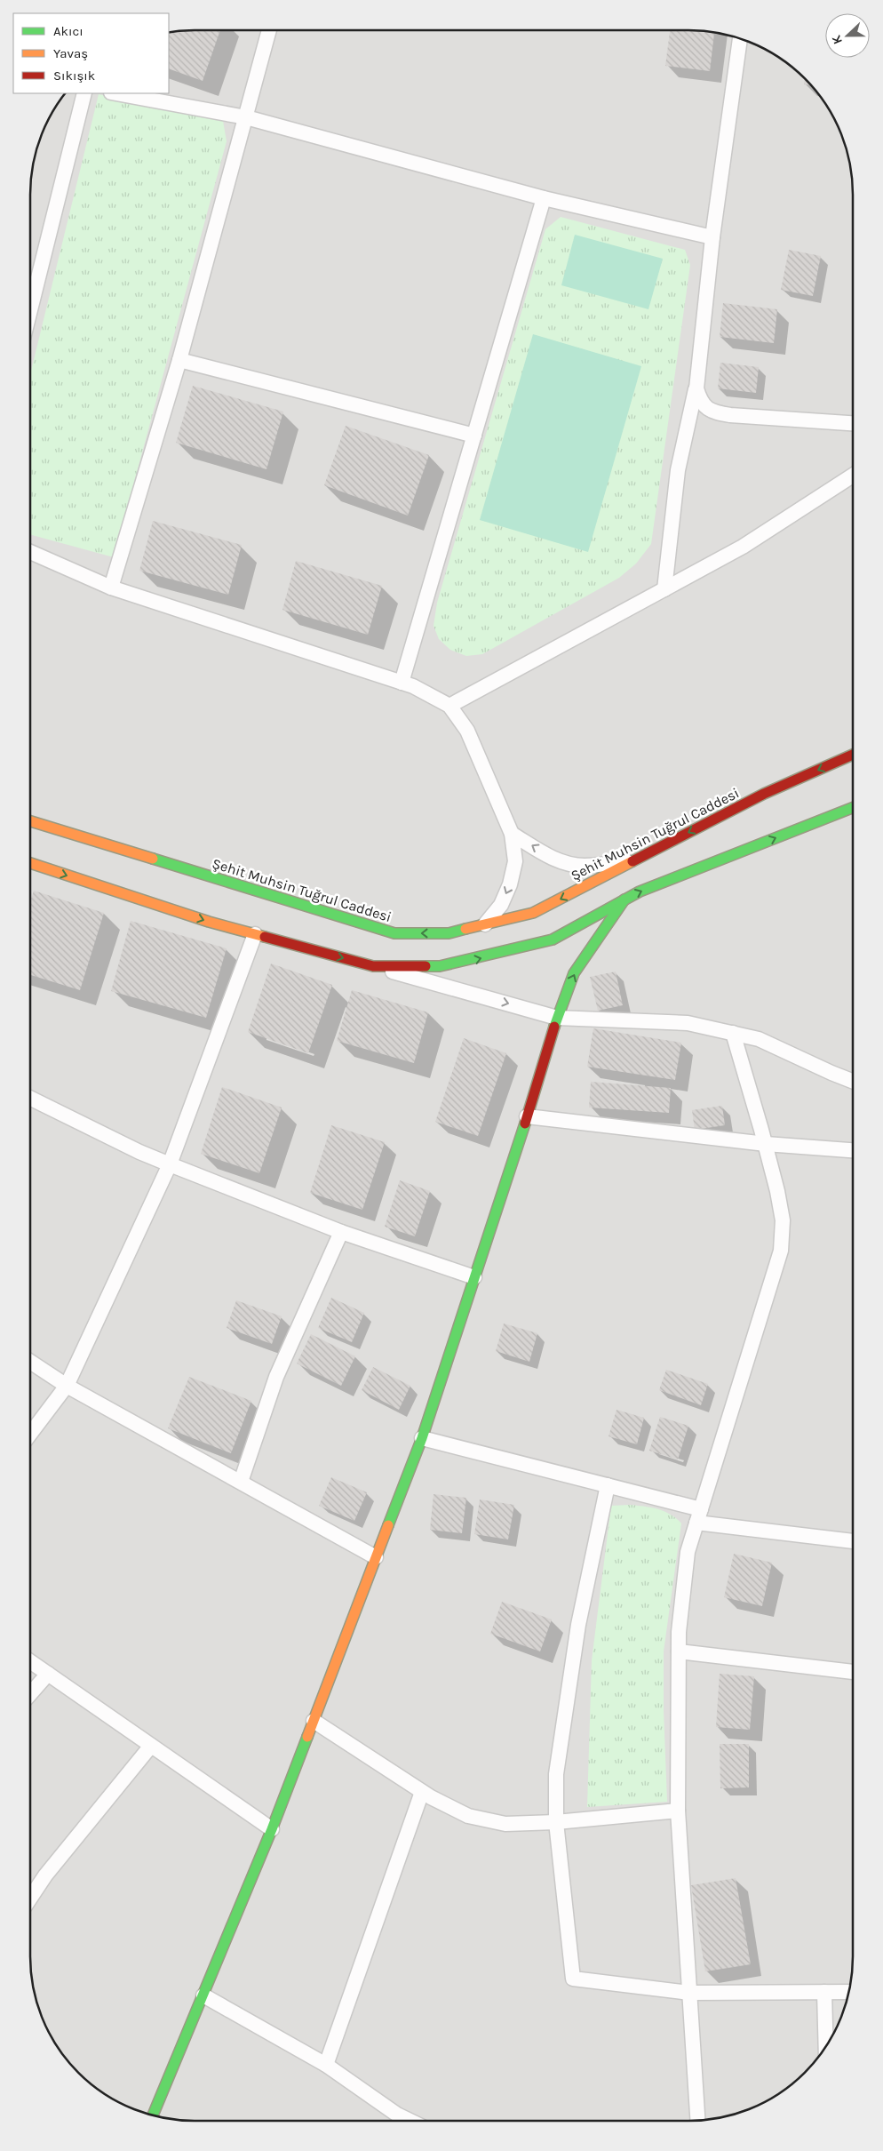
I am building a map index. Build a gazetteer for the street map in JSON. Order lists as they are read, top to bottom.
{
  "streets": {
    "main road": ["Şehit Muhsin Tuğrul Caddesi"]
  },
  "legend": ["Akıcı", "Yavaş", "Sıkışık"],
  "north": "left"
}
